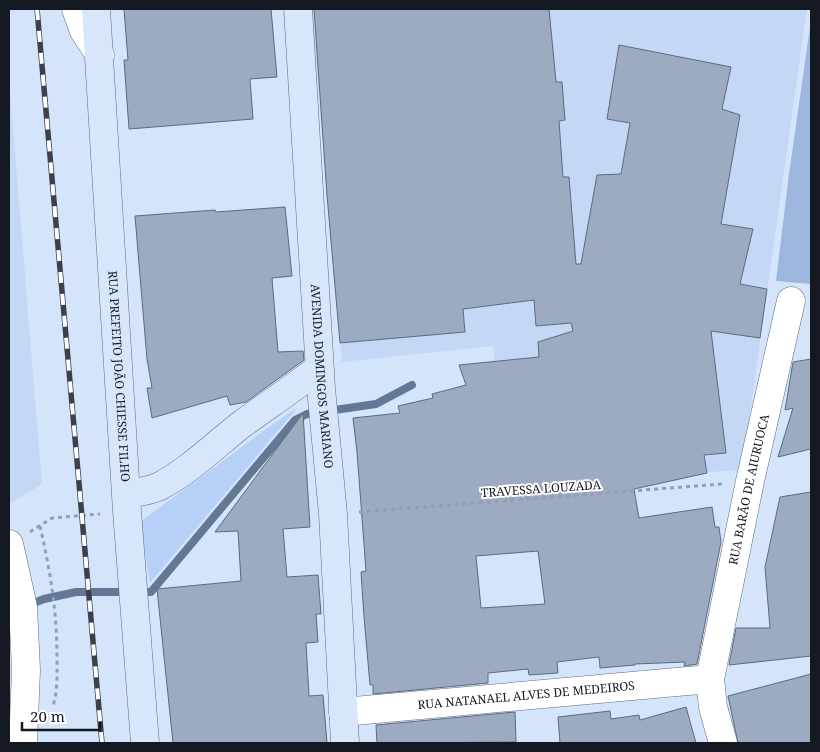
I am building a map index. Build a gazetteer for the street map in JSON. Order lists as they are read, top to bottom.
{
  "streets": {
    "main road": ["RUA PREFEITO JOÃO CHIESSE FILHO", "AVENIDA DOMINGOS MARIANO"],
    "street": ["RUA BARÃO DE AIURUOCA", "RUA NATANAEL ALVES DE MEDEIROS"],
    "path": ["TRAVESSA LOUZADA"]
  },
  "crossings": [
    ["AVENIDA DOMINGOS MARIANO", "TRAVESSA LOUZADA"],
    ["AVENIDA DOMINGOS MARIANO", "RUA NATANAEL ALVES DE MEDEIROS"],
    ["TRAVESSA LOUZADA", "RUA BARÃO DE AIURUOCA"],
    ["RUA BARÃO DE AIURUOCA", "RUA NATANAEL ALVES DE MEDEIROS"]
  ],
  "scale_bar": "20 m"
}
